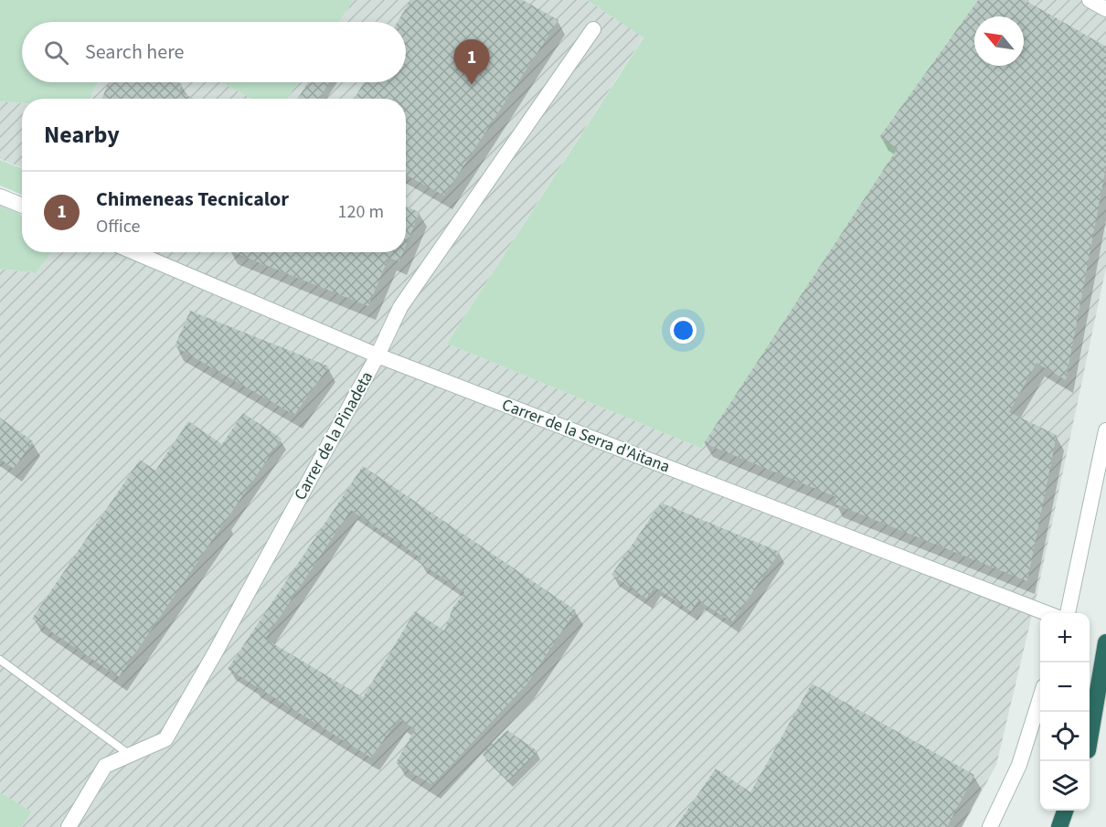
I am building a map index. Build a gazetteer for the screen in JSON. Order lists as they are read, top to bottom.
{
  "streets": {
    "street": ["Carrer de la Pinadeta", "Carrer de la Serra d'Aitana"]
  },
  "crossings": [
    ["Carrer de la Pinadeta", "Carrer de la Serra d'Aitana"]
  ],
  "north": "top left",
  "page": {
    "search": "Search here",
    "pins": "1",
    "heading": "Nearby",
    "list": [
      {
        "mark": "1",
        "name": "Chimeneas Tecnicalor",
        "note": "Office",
        "value": "120 m"
      }
    ],
    "map_buttons": ["+", "−"]
  }
}
